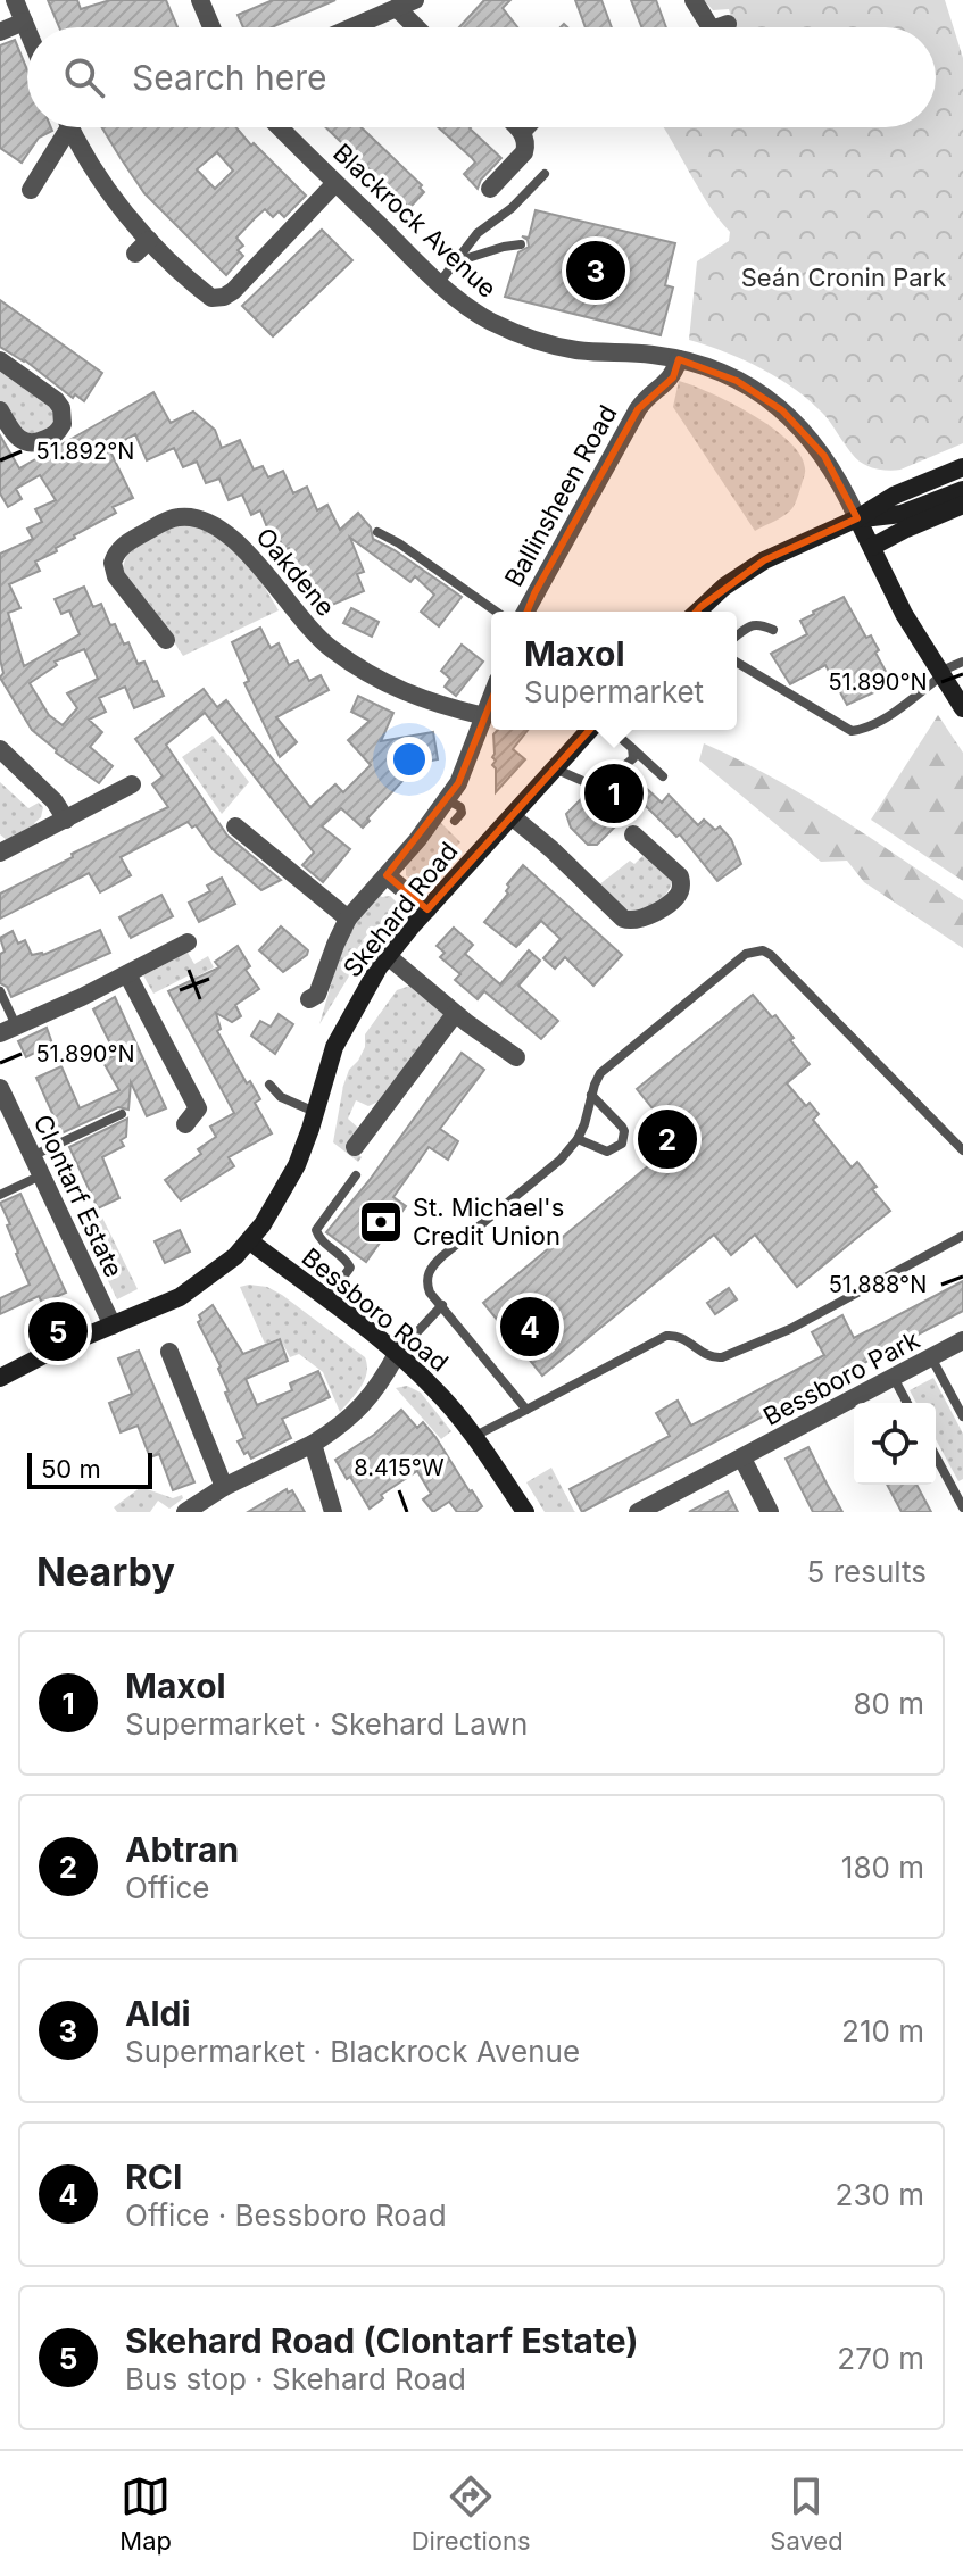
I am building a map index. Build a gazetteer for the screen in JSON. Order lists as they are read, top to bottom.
{
  "streets": {
    "main road": ["Skehard Road", "Bessboro Road"],
    "street": [
      "Blackrock Avenue",
      "Ballinsheen Road",
      "Oakdene",
      "Clontarf Estate",
      "Bessboro Park"
    ]
  },
  "crossings": [
    ["Blackrock Avenue", "Ballinsheen Road"],
    ["Skehard Road", "Clontarf Estate"],
    ["Skehard Road", "Bessboro Road"]
  ],
  "parks": ["Seán Cronin Park"],
  "places": {
    "bank": ["St. Michael's Credit Union"]
  },
  "scale_bar": "50 m",
  "page": {
    "search": "Search here",
    "pins": [
      "3",
      "1",
      "2",
      "4",
      "5"
    ],
    "popup": ["Maxol", "Supermarket"],
    "scale": "50 m",
    "heading": ["Nearby", "5 results"],
    "list": [
      {
        "mark": "1",
        "name": "Maxol",
        "note": "Supermarket · Skehard Lawn",
        "value": "80 m"
      },
      {
        "mark": "2",
        "name": "Abtran",
        "note": "Office",
        "value": "180 m"
      },
      {
        "mark": "3",
        "name": "Aldi",
        "note": "Supermarket · Blackrock Avenue",
        "value": "210 m"
      },
      {
        "mark": "4",
        "name": "RCI",
        "note": "Office · Bessboro Road",
        "value": "230 m"
      },
      {
        "mark": "5",
        "name": "Skehard Road (Clontarf Estate)",
        "note": "Bus stop · Skehard Road",
        "value": "270 m"
      }
    ],
    "nav": ["Map", "Directions", "Saved"]
  },
  "coordinates": [
    "51.892°N",
    "51.890°N",
    "51.888°N",
    "8.415°W"
  ]
}
